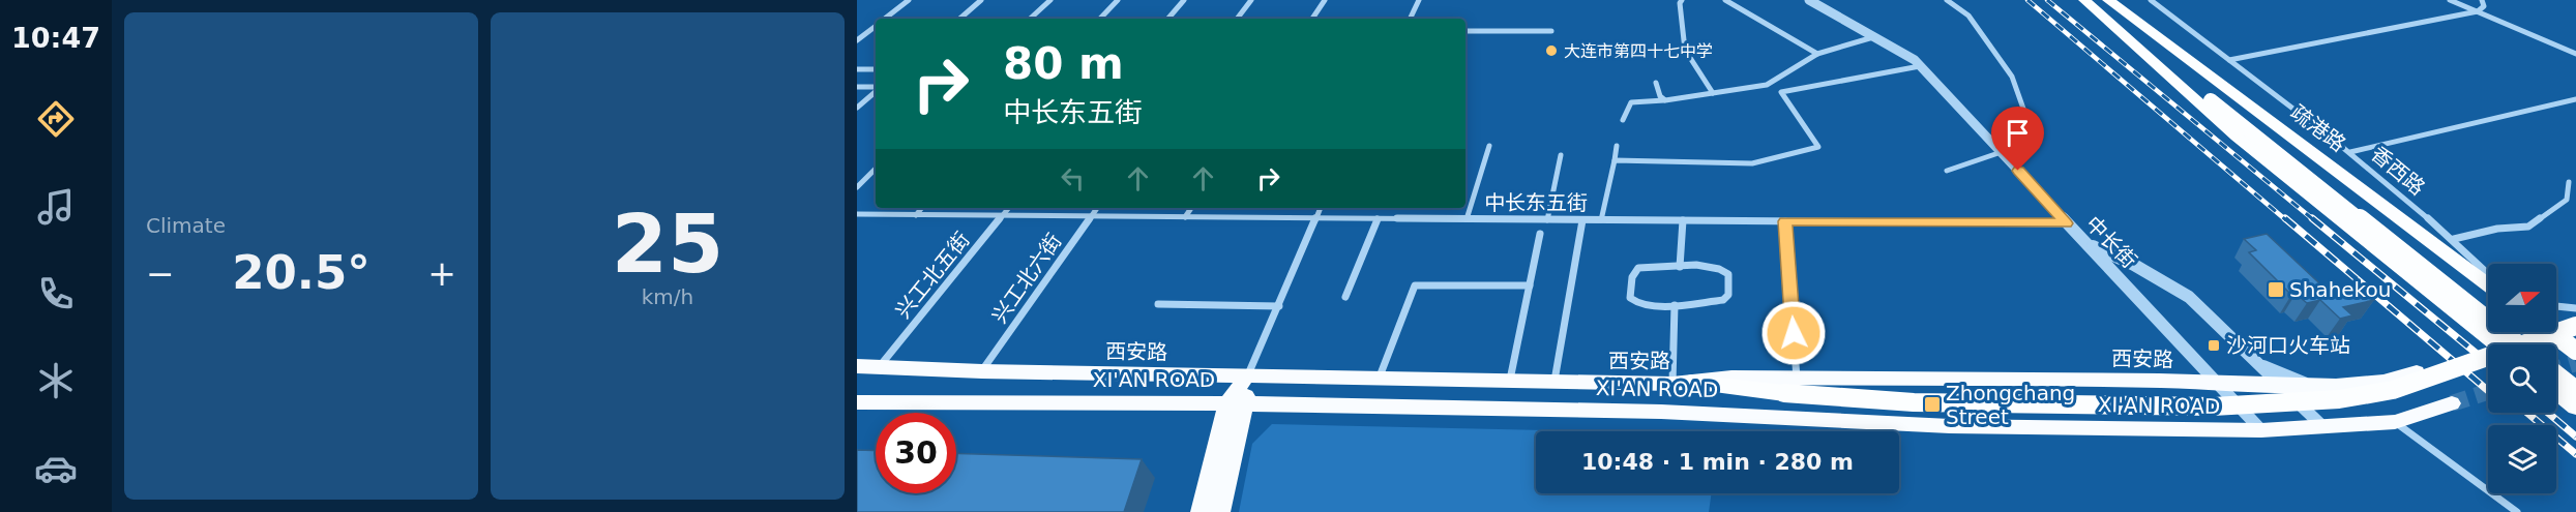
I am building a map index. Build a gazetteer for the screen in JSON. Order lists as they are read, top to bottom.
{
  "streets": {
    "highway": ["疏港路"],
    "main road": ["西安路", "XI'AN ROAD"],
    "street": [
      "香西路",
      "中长东五街",
      "中长街",
      "兴工北五街",
      "兴工北六街"
    ]
  },
  "crossings": [
    ["中长东五街", "中长街"],
    ["中长东五街", "兴工北五街"],
    ["中长东五街", "兴工北六街"],
    ["中长街", "西安路"],
    ["中长街", "XI'AN ROAD"],
    ["兴工北五街", "西安路"],
    ["兴工北六街", "西安路"]
  ],
  "places": {
    "other": ["大连市第四十七中学"],
    "transit": ["Shahekou", "沙河口火车站", "Zhongchang Street"]
  },
  "north": "right",
  "page": {
    "tabs": "10:47",
    "tile": [
      "Climate",
      ["25", "km/h"]
    ],
    "turn": ["80 m", "中长东五街"],
    "heat": ["−", "20.5°", "+"],
    "limit": "30",
    "trip": "10:48 · 1 min · 280 m"
  }
}
